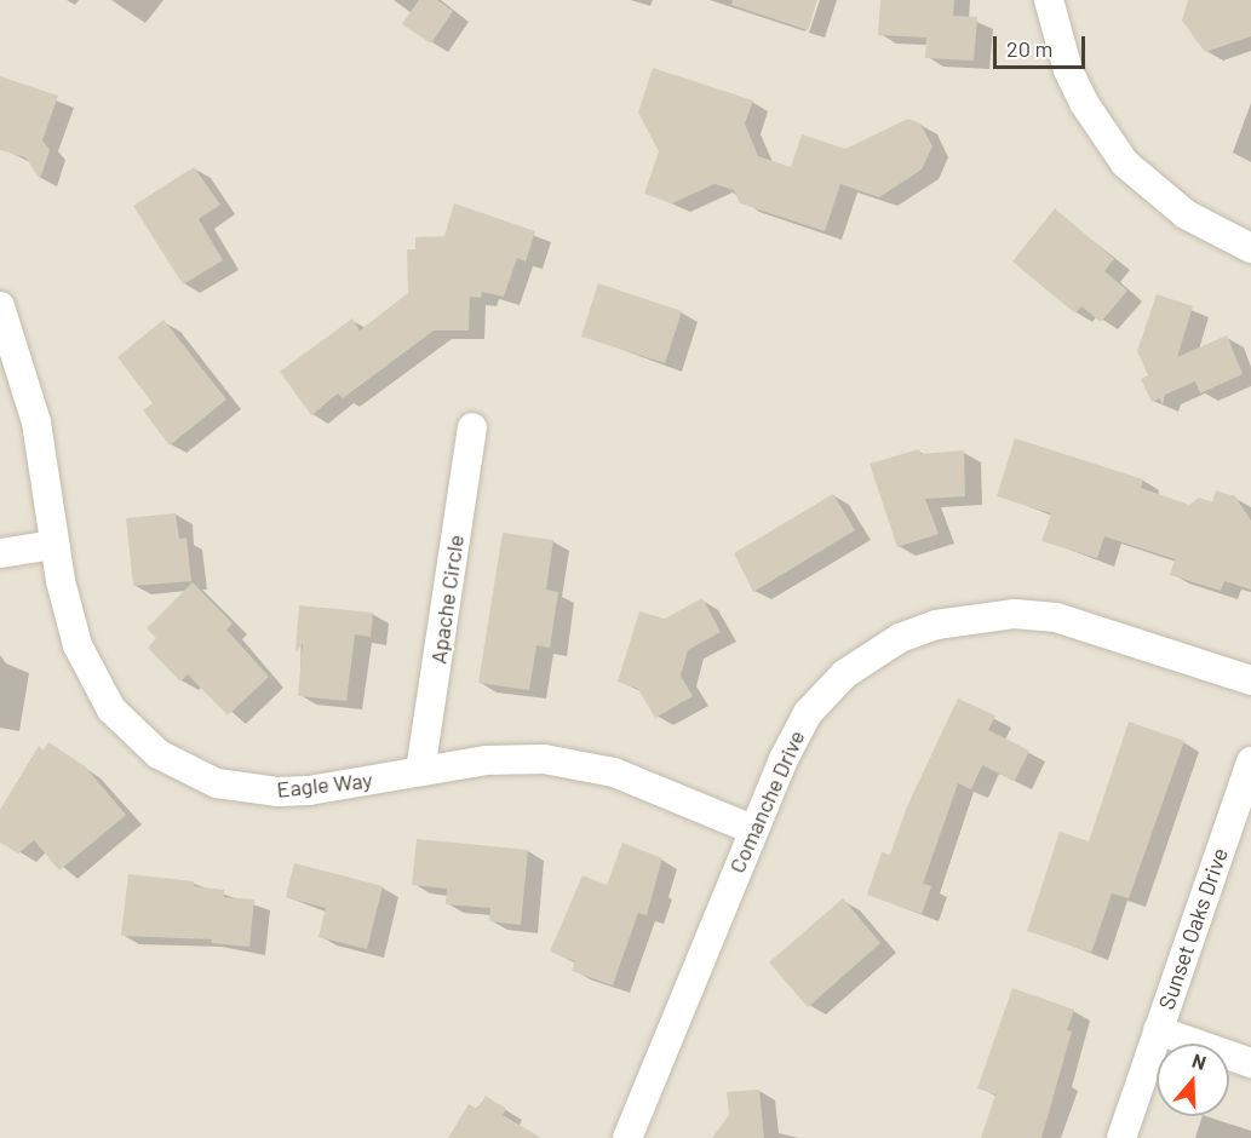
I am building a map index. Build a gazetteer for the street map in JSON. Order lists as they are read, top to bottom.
{
  "streets": {
    "street": [
      "Apache Circle",
      "Eagle Way",
      "Comanche Drive",
      "Sunset Oaks Drive"
    ]
  },
  "crossings": [
    ["Apache Circle", "Eagle Way"],
    ["Eagle Way", "Comanche Drive"]
  ],
  "scale_bar": "20 m",
  "north": "top"
}
